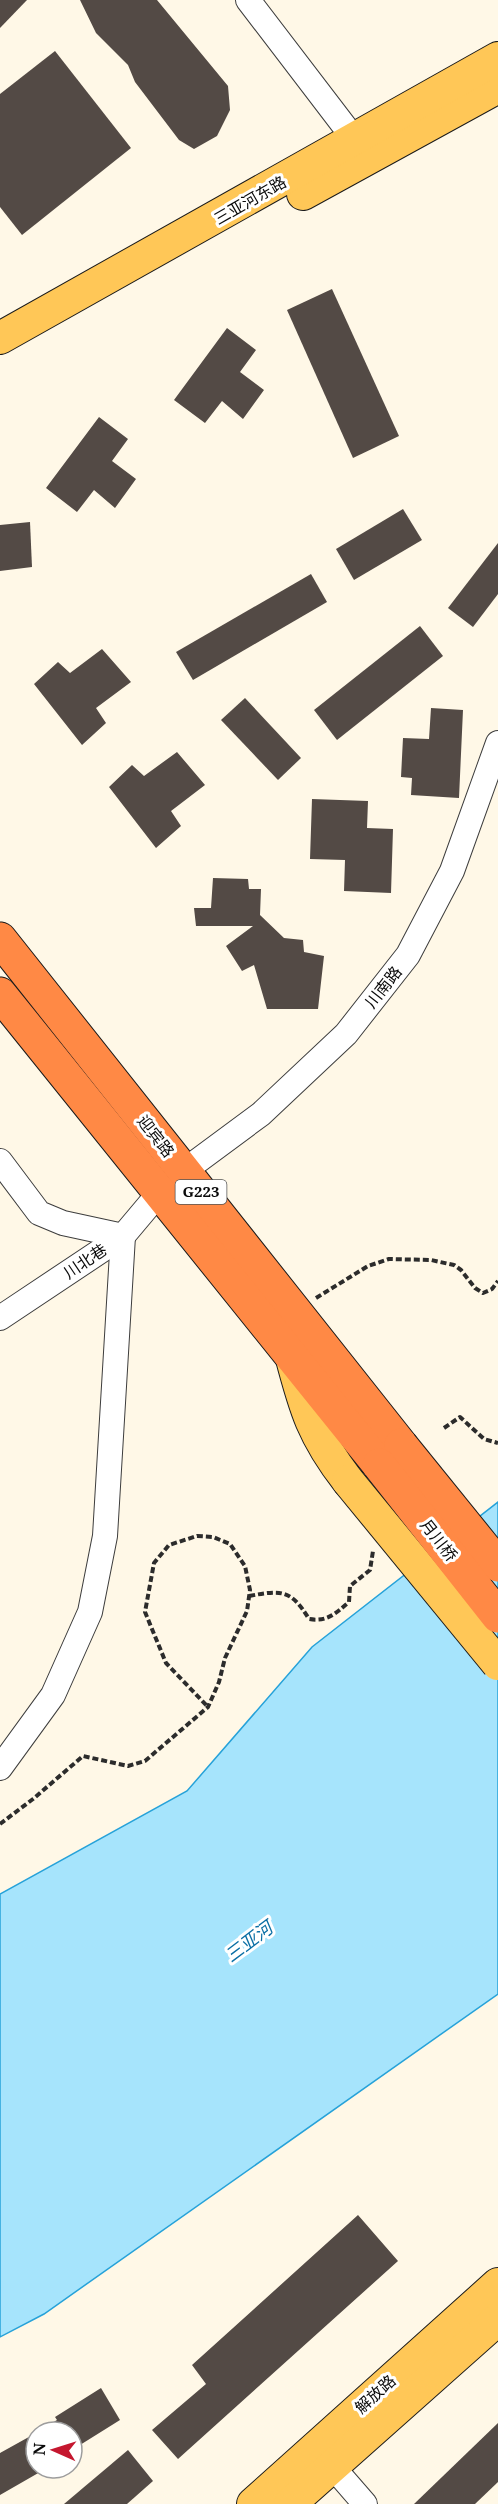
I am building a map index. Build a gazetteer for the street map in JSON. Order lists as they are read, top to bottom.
{
  "streets": {
    "highway": ["迎宾路", "G223", "月川桥"],
    "main road": ["三亚河东路", "解放路"],
    "street": ["川南路", "川北巷"]
  },
  "crossings": [
    ["川南路", "迎宾路"],
    ["川南路", "川北巷"],
    ["迎宾路", "川北巷"],
    ["迎宾路", "月川桥"]
  ],
  "water": ["三亚河"],
  "north": "left"
}
